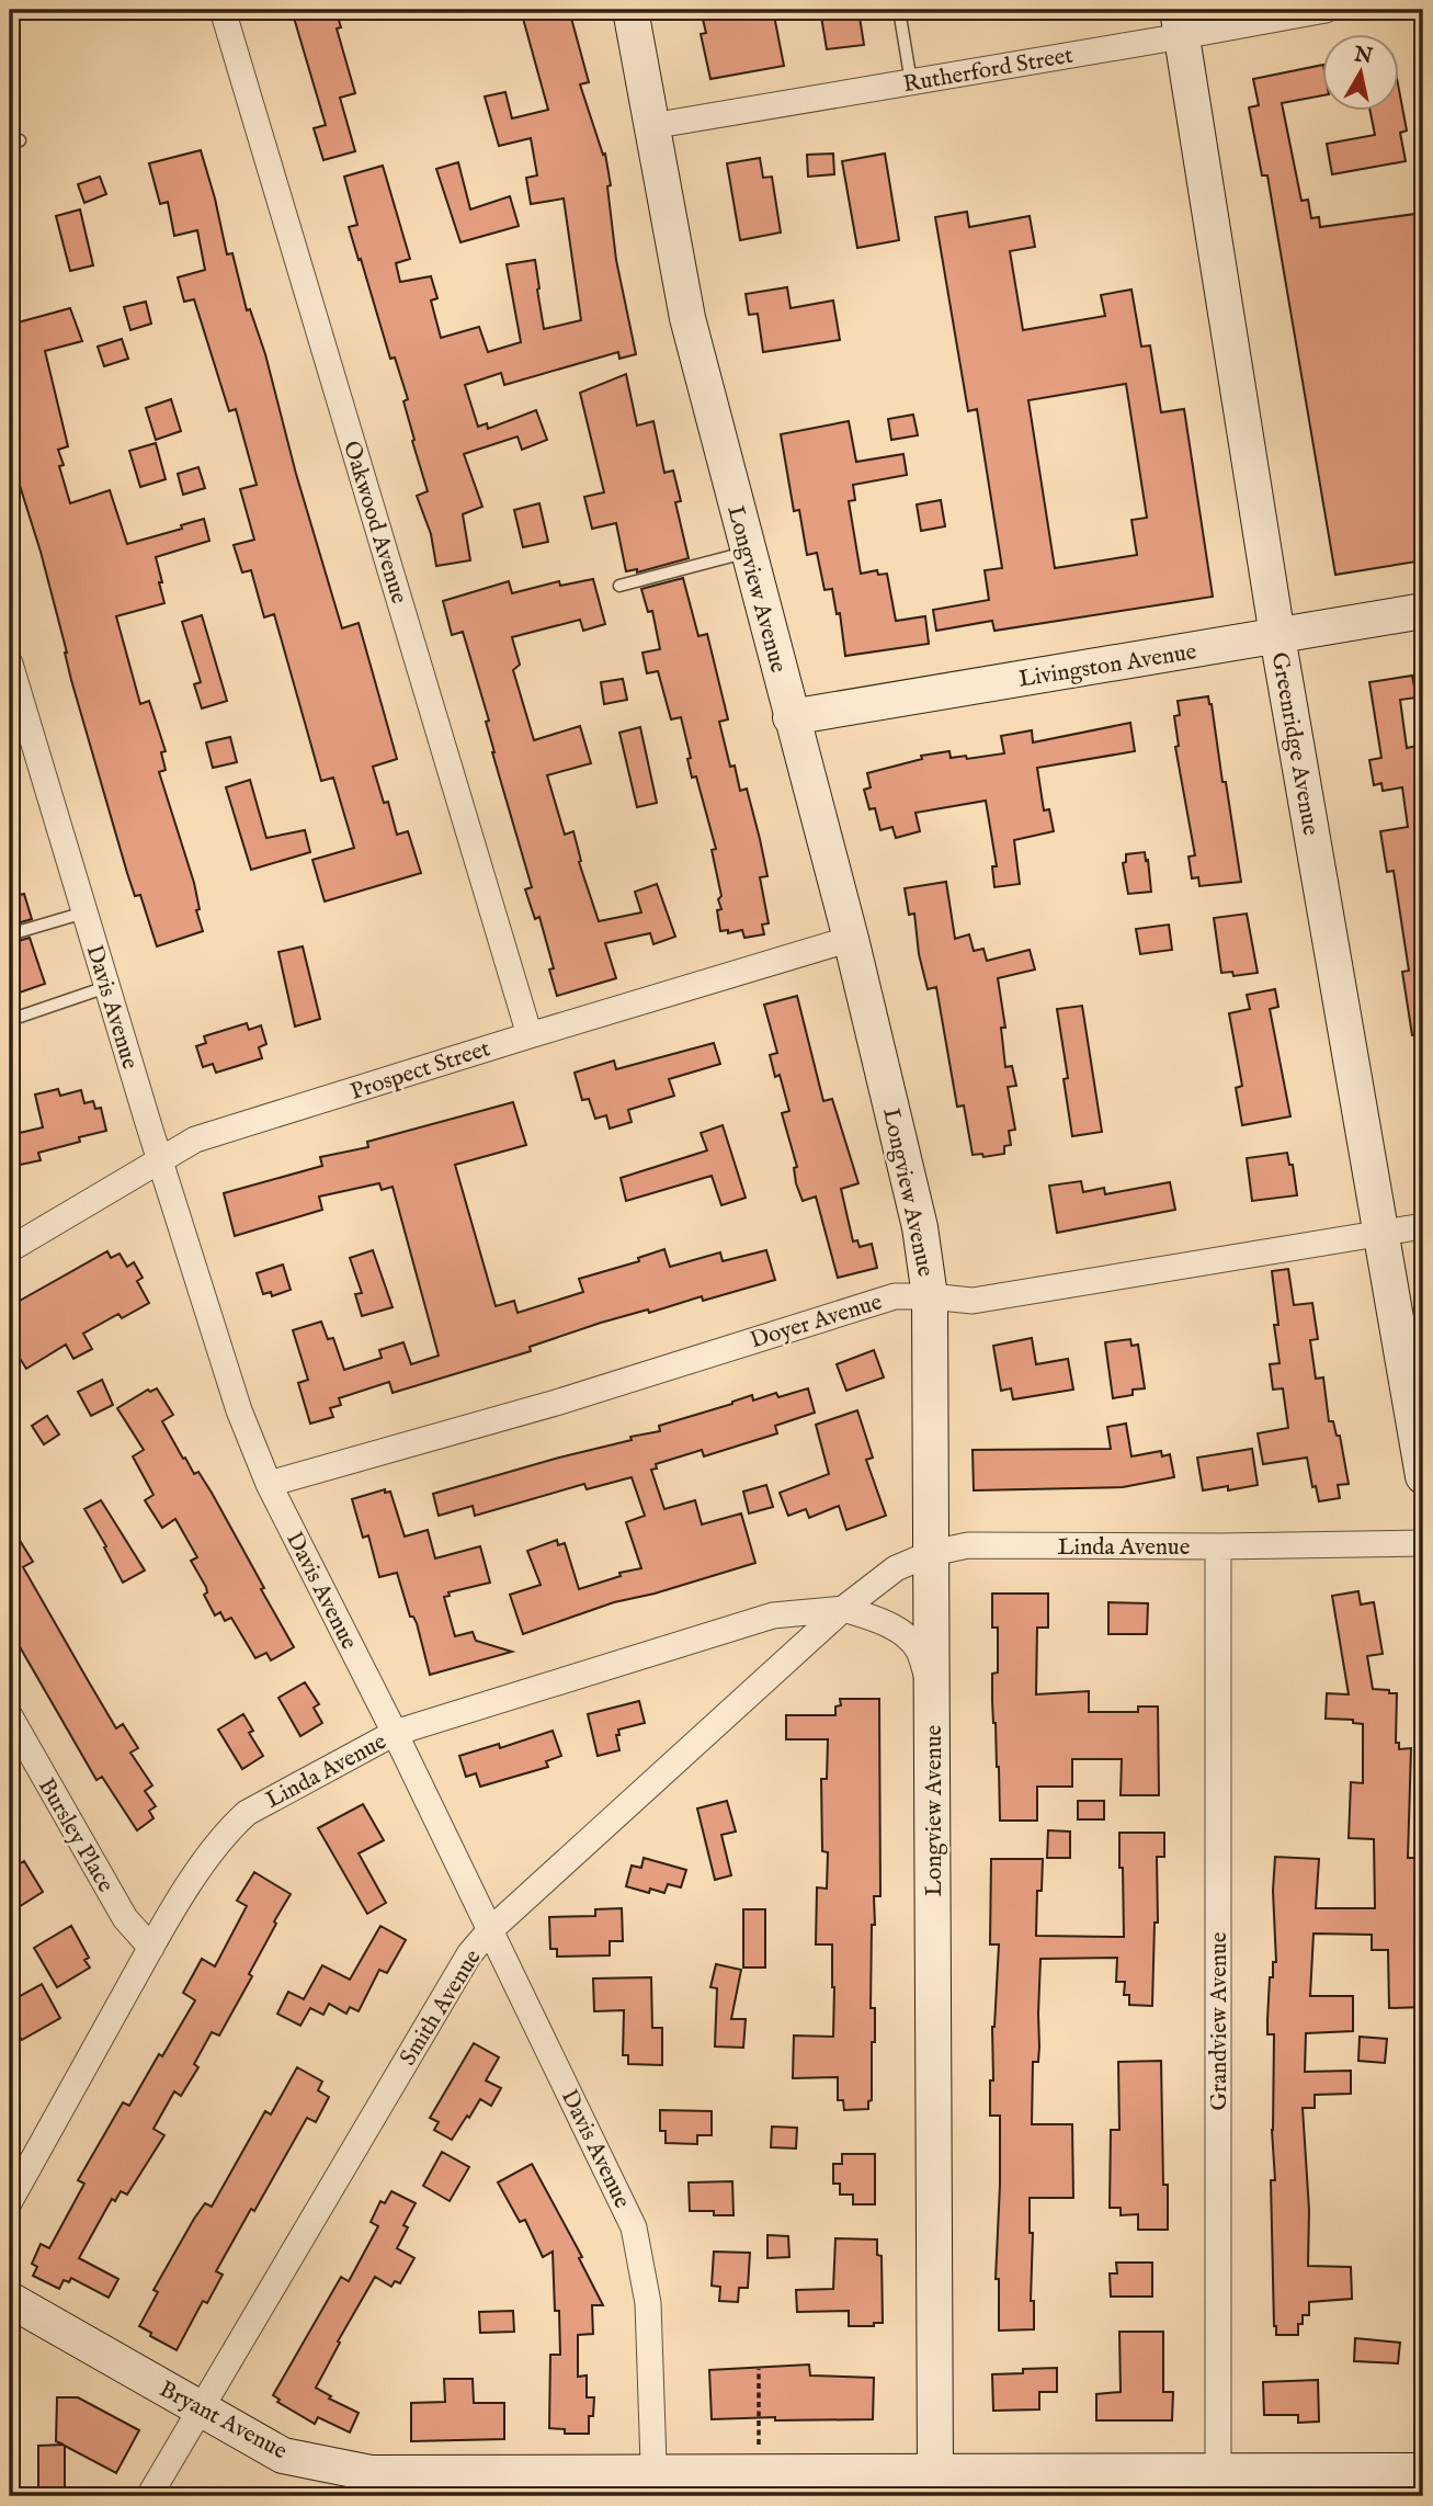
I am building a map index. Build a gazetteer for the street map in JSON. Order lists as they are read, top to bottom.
{
  "streets": {
    "street": [
      "Rutherford Street",
      "Oakwood Avenue",
      "Longview Avenue",
      "Livingston Avenue",
      "Greenridge Avenue",
      "Davis Avenue",
      "Prospect Street",
      "Doyer Avenue",
      "Linda Avenue",
      "Bursley Place",
      "Smith Avenue",
      "Grandview Avenue",
      "Bryant Avenue"
    ]
  },
  "crossings": [
    ["Rutherford Street", "Longview Avenue"],
    ["Rutherford Street", "Greenridge Avenue"],
    ["Oakwood Avenue", "Prospect Street"],
    ["Longview Avenue", "Livingston Avenue"],
    ["Longview Avenue", "Prospect Street"],
    ["Longview Avenue", "Doyer Avenue"],
    ["Longview Avenue", "Linda Avenue"],
    ["Longview Avenue", "Bryant Avenue"],
    ["Livingston Avenue", "Greenridge Avenue"],
    ["Greenridge Avenue", "Doyer Avenue"],
    ["Davis Avenue", "Prospect Street"],
    ["Davis Avenue", "Doyer Avenue"],
    ["Davis Avenue", "Linda Avenue"],
    ["Davis Avenue", "Smith Avenue"],
    ["Davis Avenue", "Bryant Avenue"],
    ["Linda Avenue", "Bursley Place"],
    ["Linda Avenue", "Smith Avenue"],
    ["Linda Avenue", "Grandview Avenue"],
    ["Smith Avenue", "Bryant Avenue"],
    ["Grandview Avenue", "Bryant Avenue"]
  ],
  "north": "top"
}
